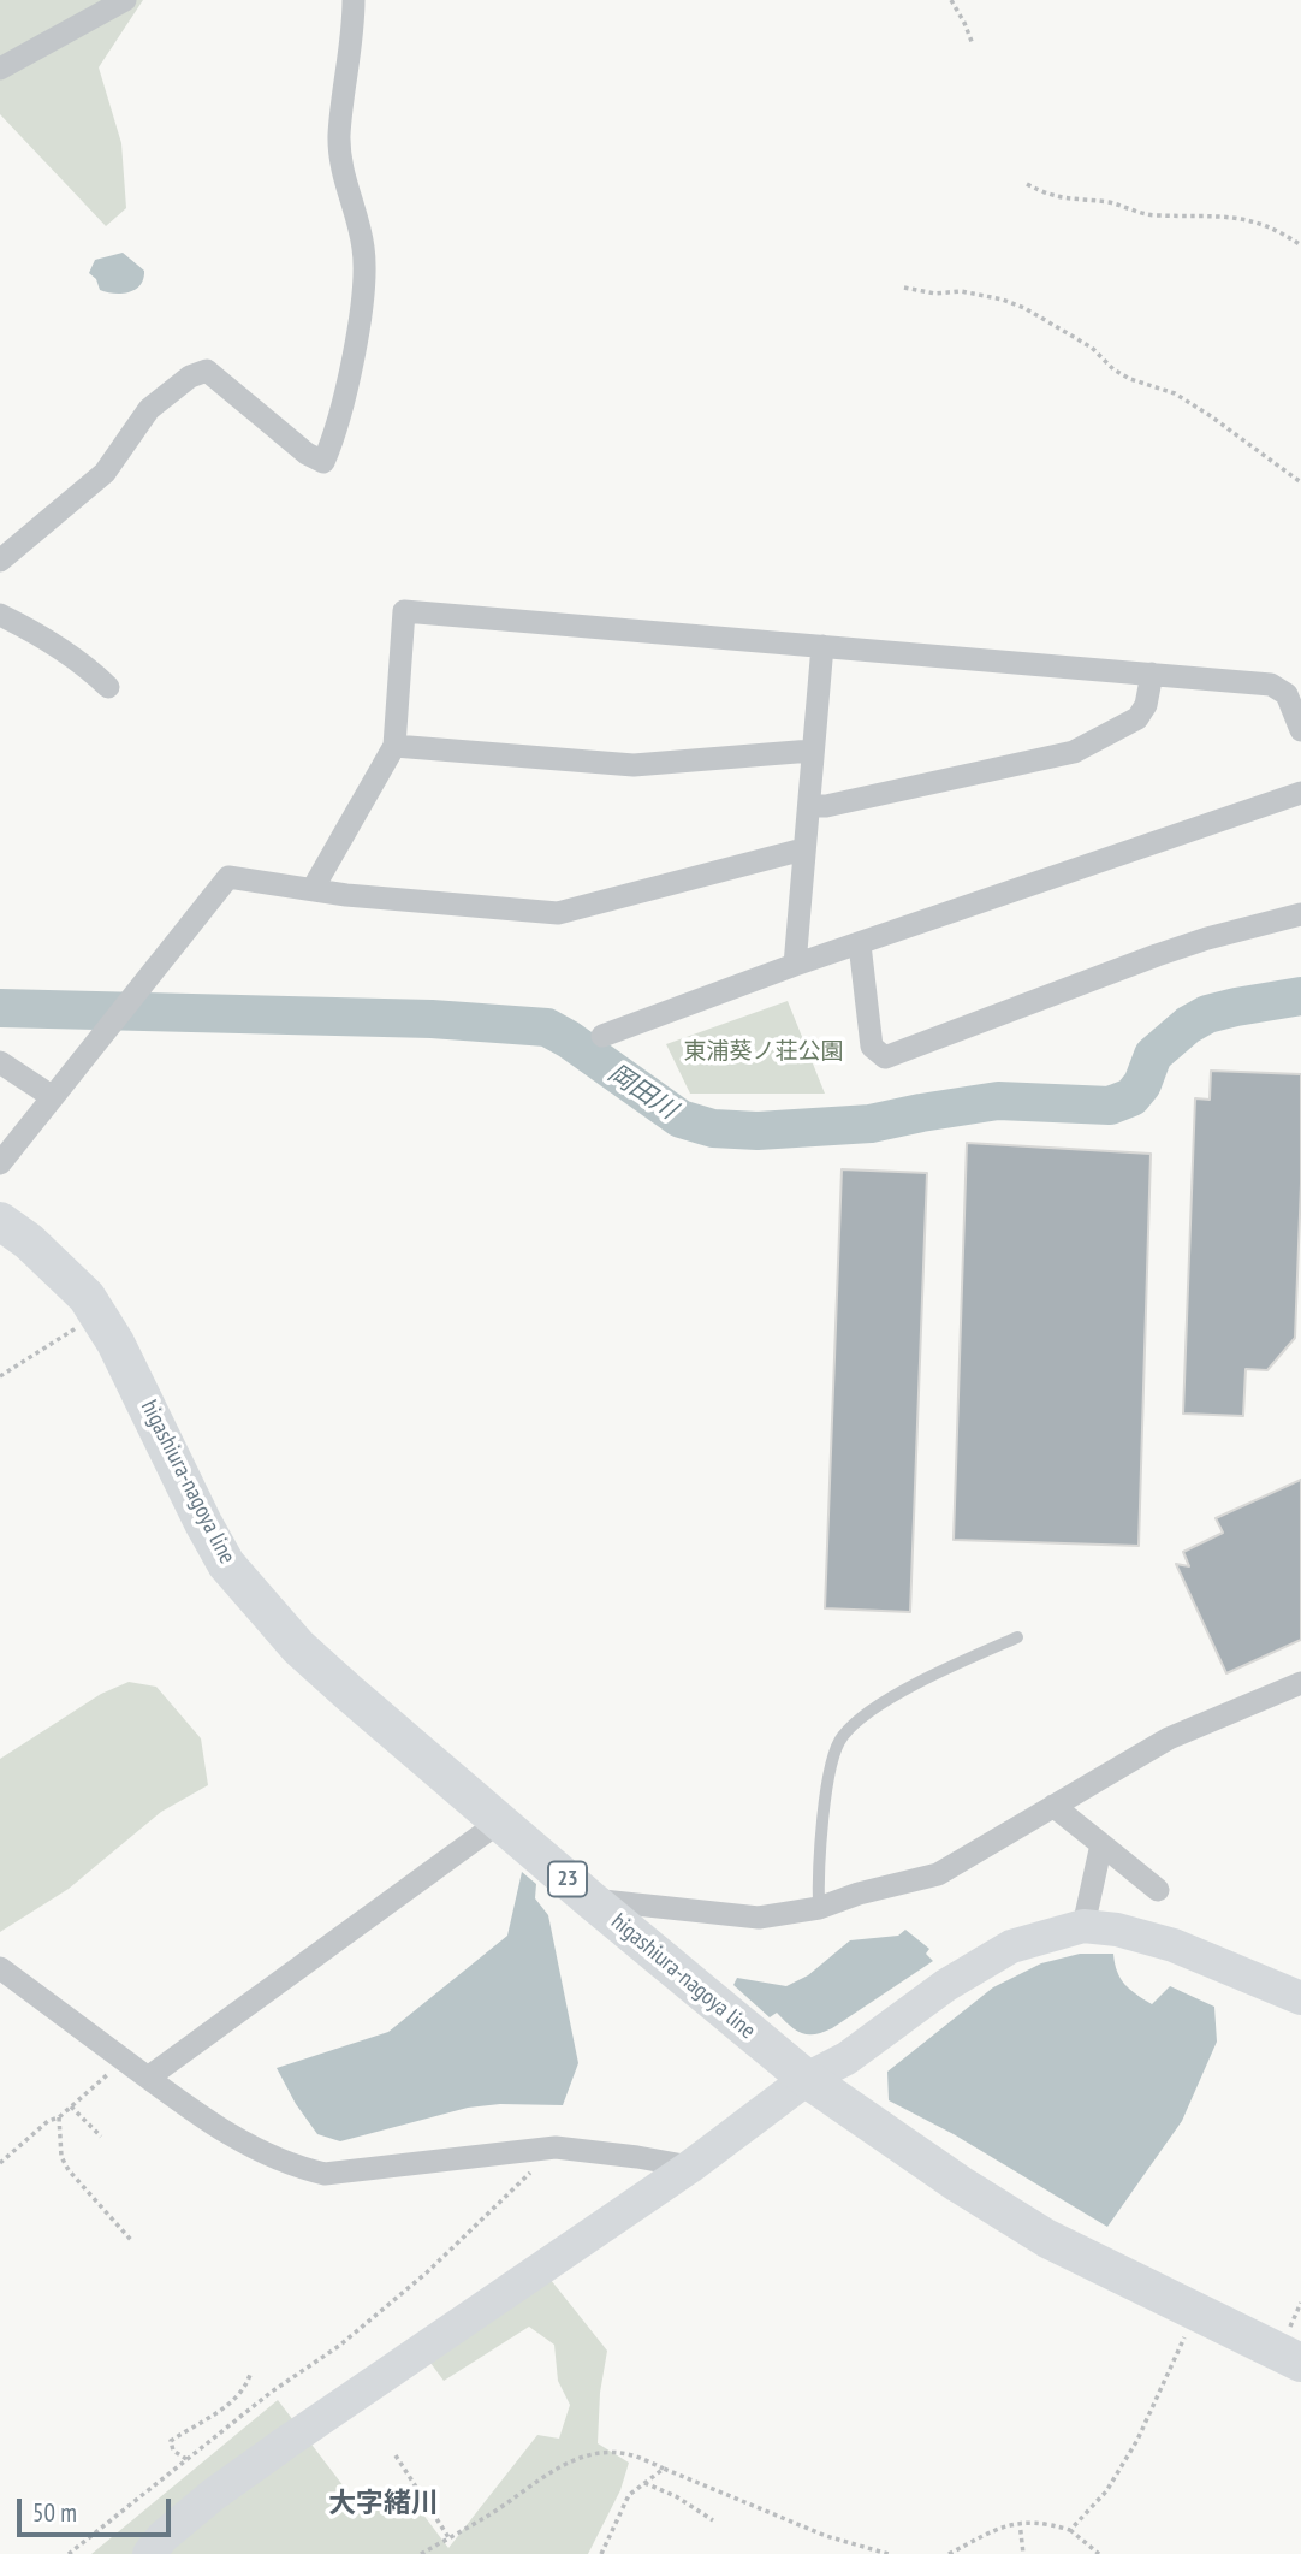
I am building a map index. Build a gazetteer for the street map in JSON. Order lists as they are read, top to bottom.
{
  "streets": {
    "main road": ["higashiura-nagoya line", "23"]
  },
  "districts": ["大字緒川"],
  "water": ["岡田川"],
  "parks": ["東浦葵ノ荘公園"],
  "scale_bar": "50 m"
}
